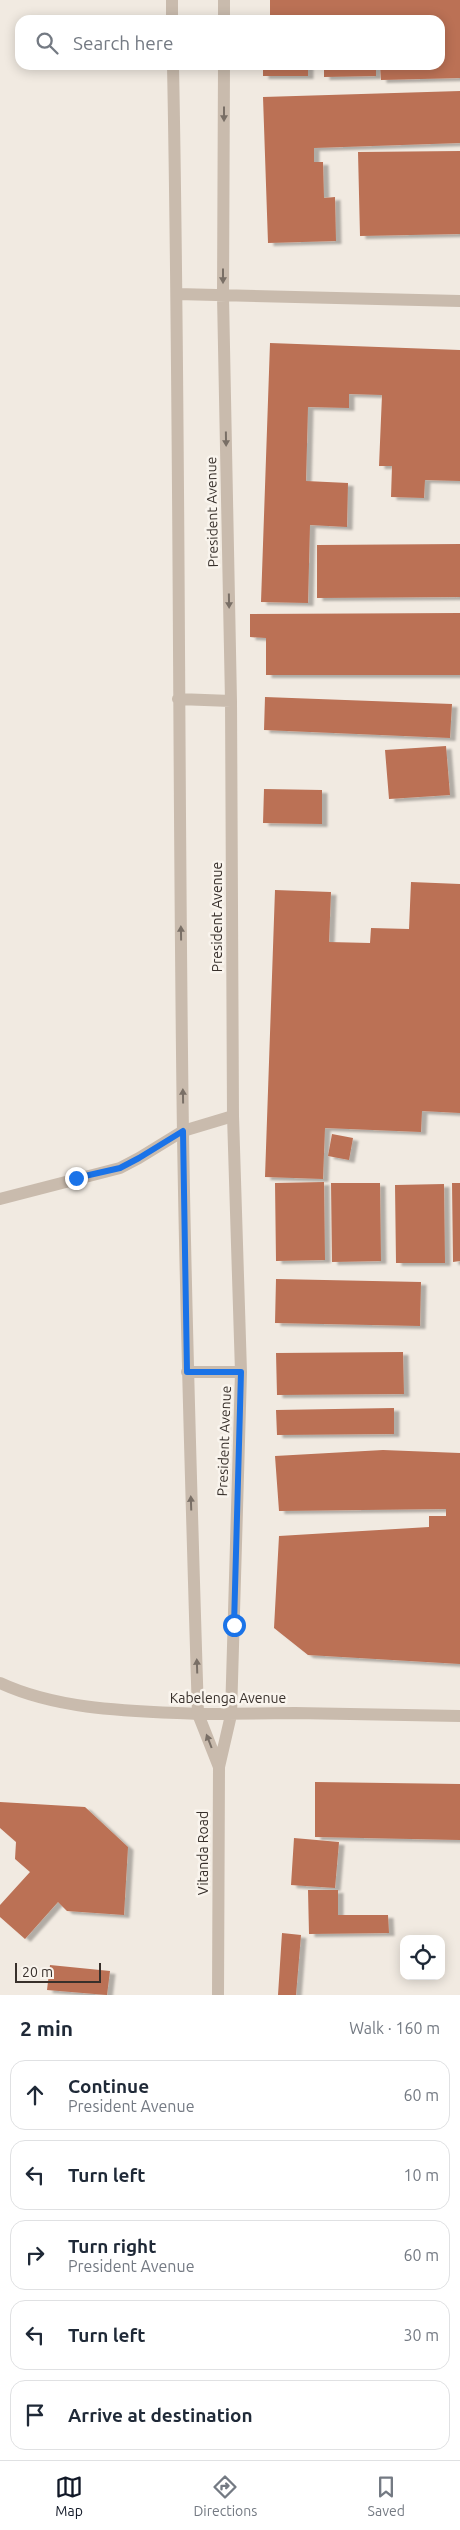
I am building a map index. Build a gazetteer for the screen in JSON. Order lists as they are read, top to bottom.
{
  "streets": {
    "street": ["President Avenue", "Kabelenga Avenue", "Vitanda Road"]
  },
  "crossings": [
    ["President Avenue", "Kabelenga Avenue"],
    ["President Avenue", "Vitanda Road"],
    ["Kabelenga Avenue", "Vitanda Road"]
  ],
  "scale_bar": "20 m",
  "page": {
    "search": "Search here",
    "scale": "20 m",
    "heading": ["2 min", "Walk · 160 m"],
    "list": [
      ["Continue", "President Avenue", "60 m"],
      ["Turn left", "10 m"],
      ["Turn right", "President Avenue", "60 m"],
      ["Turn left", "30 m"],
      "Arrive at destination"
    ],
    "nav": ["Map", "Directions", "Saved"]
  }
}
